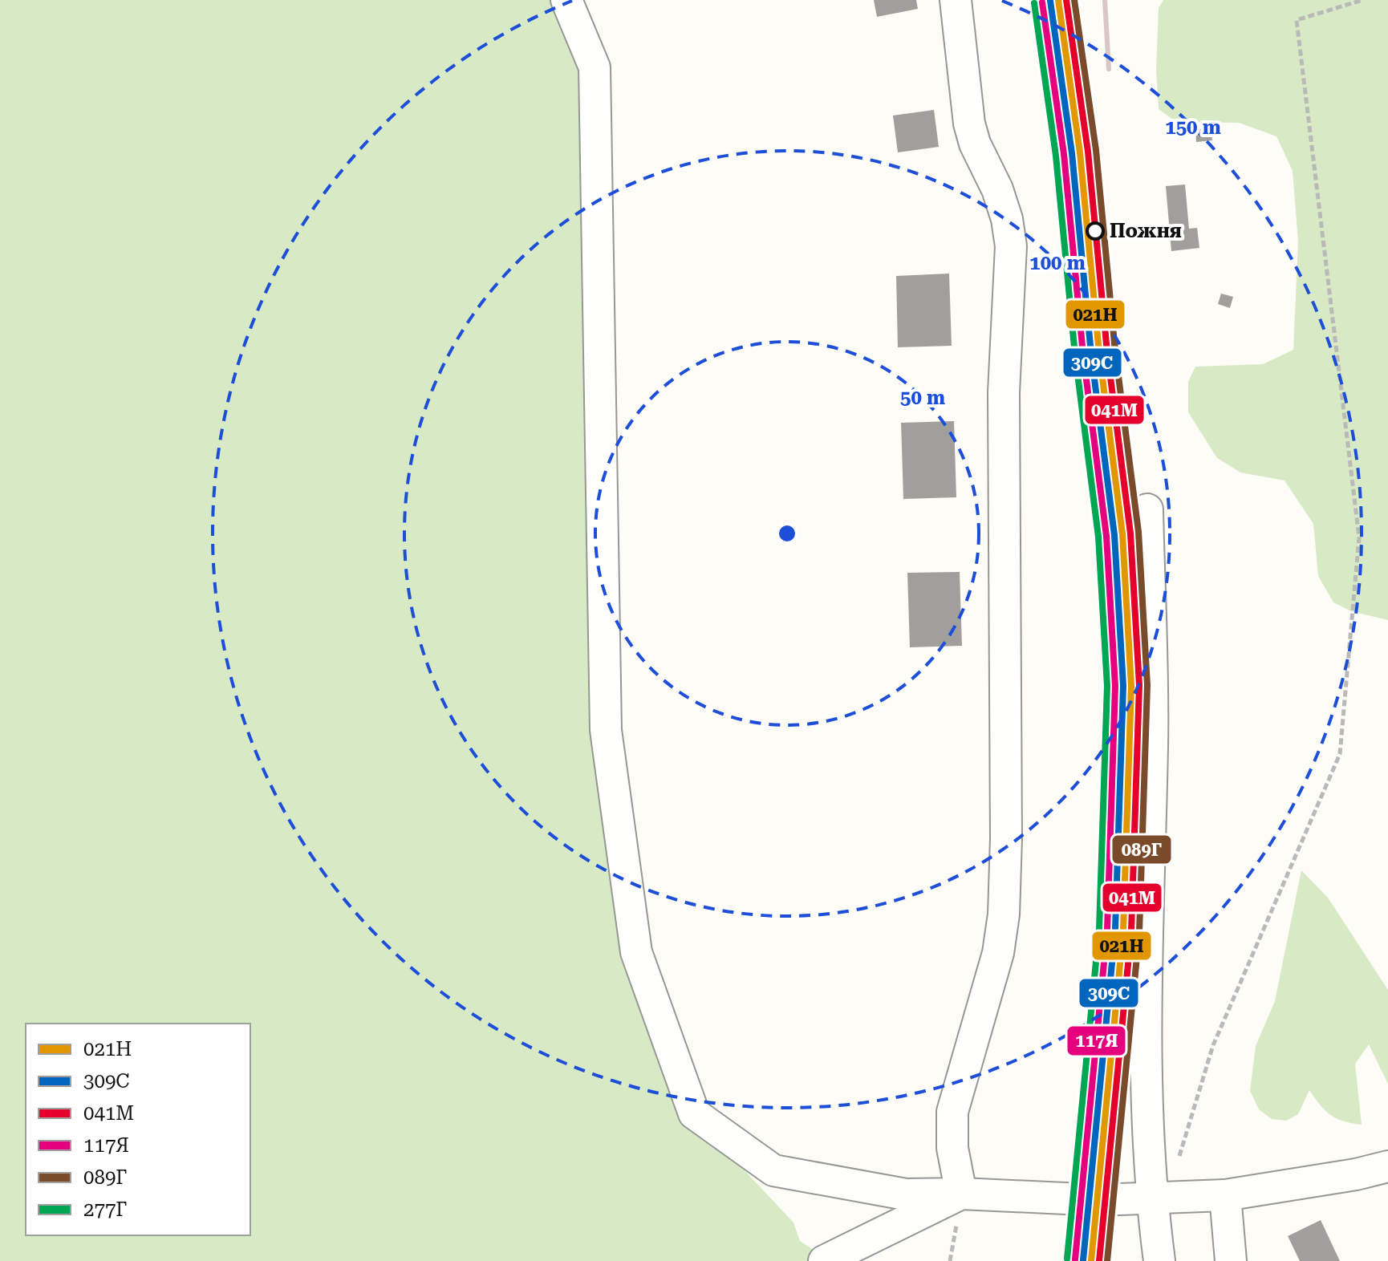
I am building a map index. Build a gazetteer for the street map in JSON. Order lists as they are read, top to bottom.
{
  "places": ["Пожня"],
  "lines": [
    "transit line 021Н",
    "transit line 041М",
    "transit line 089Г",
    "transit line 309С",
    "transit line 117Я",
    "transit line 277Г"
  ],
  "legend": [
    "021Н",
    "309С",
    "041М",
    "117Я",
    "089Г",
    "277Г"
  ],
  "rings": ["150 m", "100 m", "50 m"]
}
